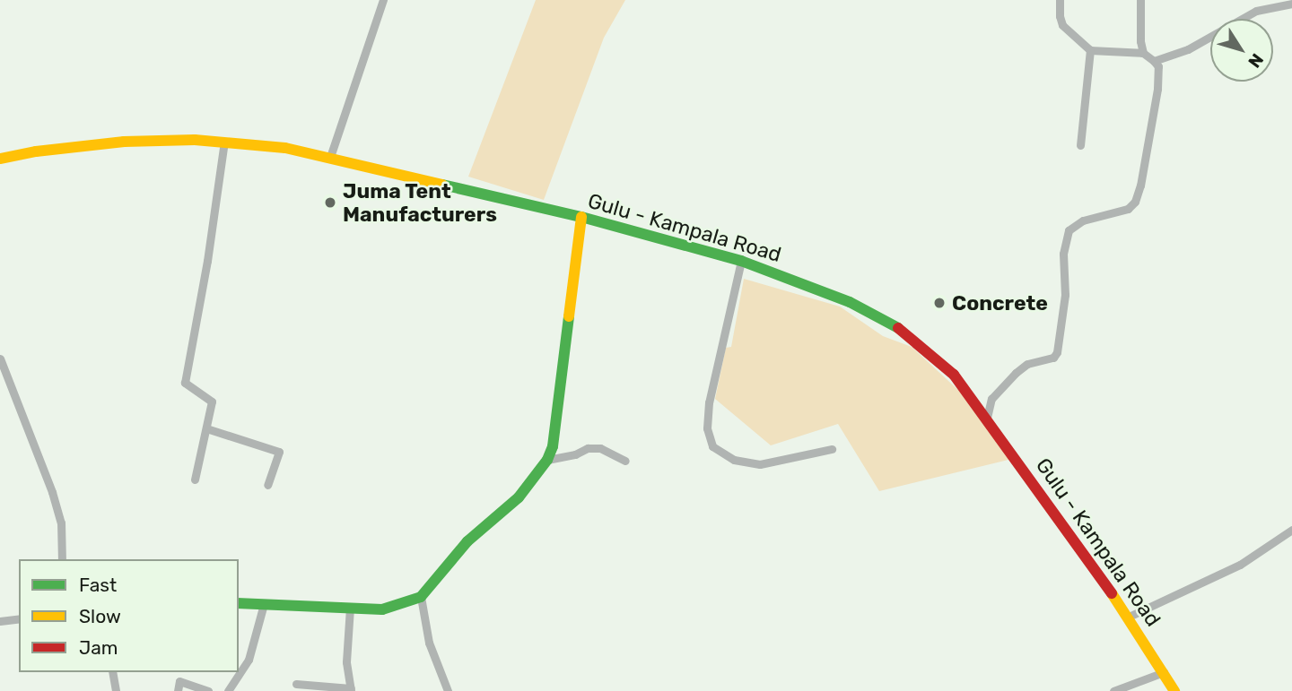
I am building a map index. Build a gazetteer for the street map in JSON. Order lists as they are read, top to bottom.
{
  "streets": {
    "main road": ["Gulu - Kampala Road"]
  },
  "places": ["Juma Tent Manufacturers", "Concrete"],
  "legend": ["Fast", "Slow", "Jam"],
  "north": "bottom right"
}
